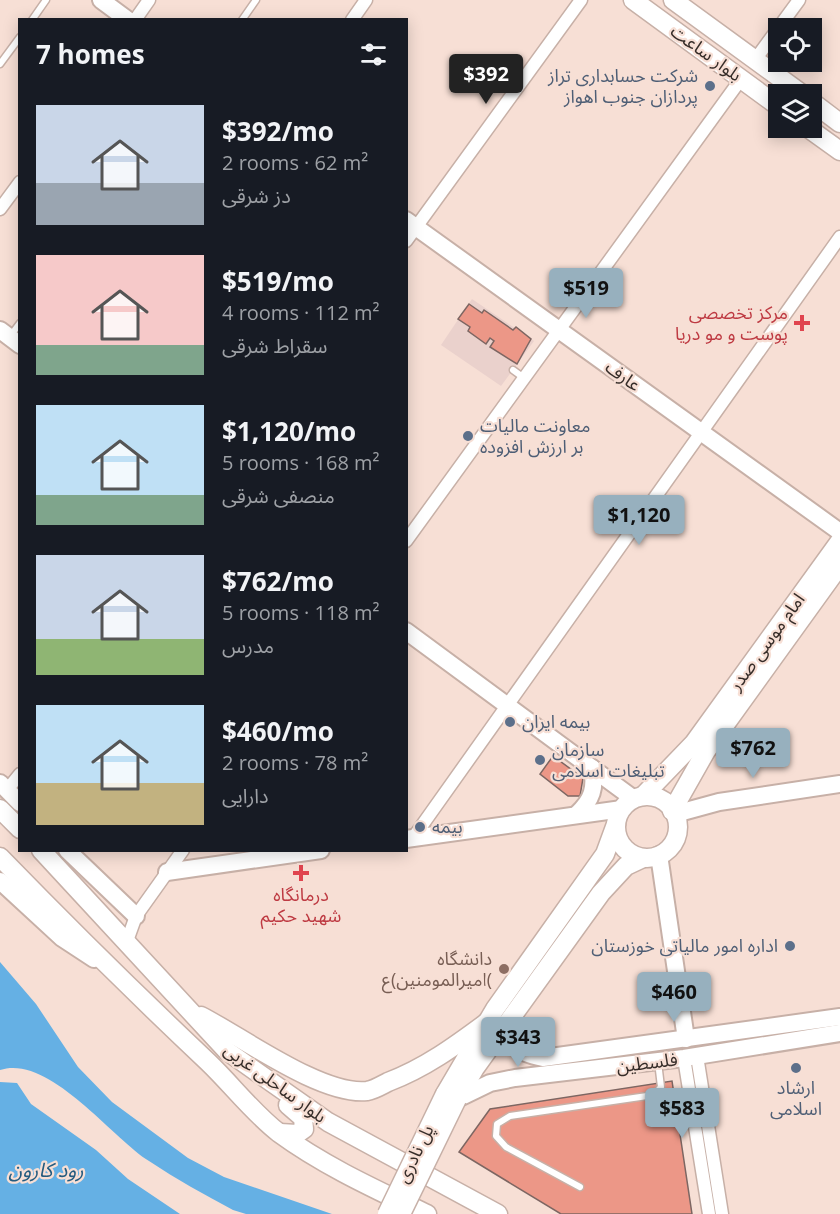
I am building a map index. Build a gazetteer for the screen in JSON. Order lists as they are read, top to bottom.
{
  "streets": {
    "main road": [
      "بلوار ساعت",
      "امام موسی صدر",
      "بلوار ساحلی غربی",
      "پل نادری"
    ],
    "street": ["عارف", "فلسطین"]
  },
  "crossings": [
    ["امام موسی صدر", "فلسطین"],
    ["امام موسی صدر", "پل نادری"],
    ["فلسطین", "پل نادری"]
  ],
  "water": ["رود کارون"],
  "places": {
    "other": [
      "شرکت حسابداری تراز پردازان جنوب اهواز",
      "معاونت مالیات بر ارزش افزوده",
      "بیمه ایران",
      "سازمان تبلیغات اسلامی",
      "بیمه",
      "اداره امور مالیاتی خوزستان",
      "دانشگاه امیرالمومنین)ع(",
      "ارشاد اسلامی"
    ],
    "health": ["مرکز تخصصی پوست و مو دریا", "درمانگاه شهید حکیم"]
  },
  "page": {
    "heading": "7 homes",
    "price": [
      "$392",
      "$519",
      "$1,120",
      "$762",
      "$460",
      "$343",
      "$583"
    ],
    "list": [
      {
        "name": "$392/mo",
        "note": "2 rooms · 62 m² · دز شرقی"
      },
      {
        "name": "$519/mo",
        "note": "4 rooms · 112 m² · سقراط شرقی"
      },
      {
        "name": "$1,120/mo",
        "note": "5 rooms · 168 m² · منصفی شرقی"
      },
      {
        "name": "$762/mo",
        "note": "5 rooms · 118 m² · مدرس"
      },
      {
        "name": "$460/mo",
        "note": "2 rooms · 78 m² · دارایی"
      }
    ]
  }
}
